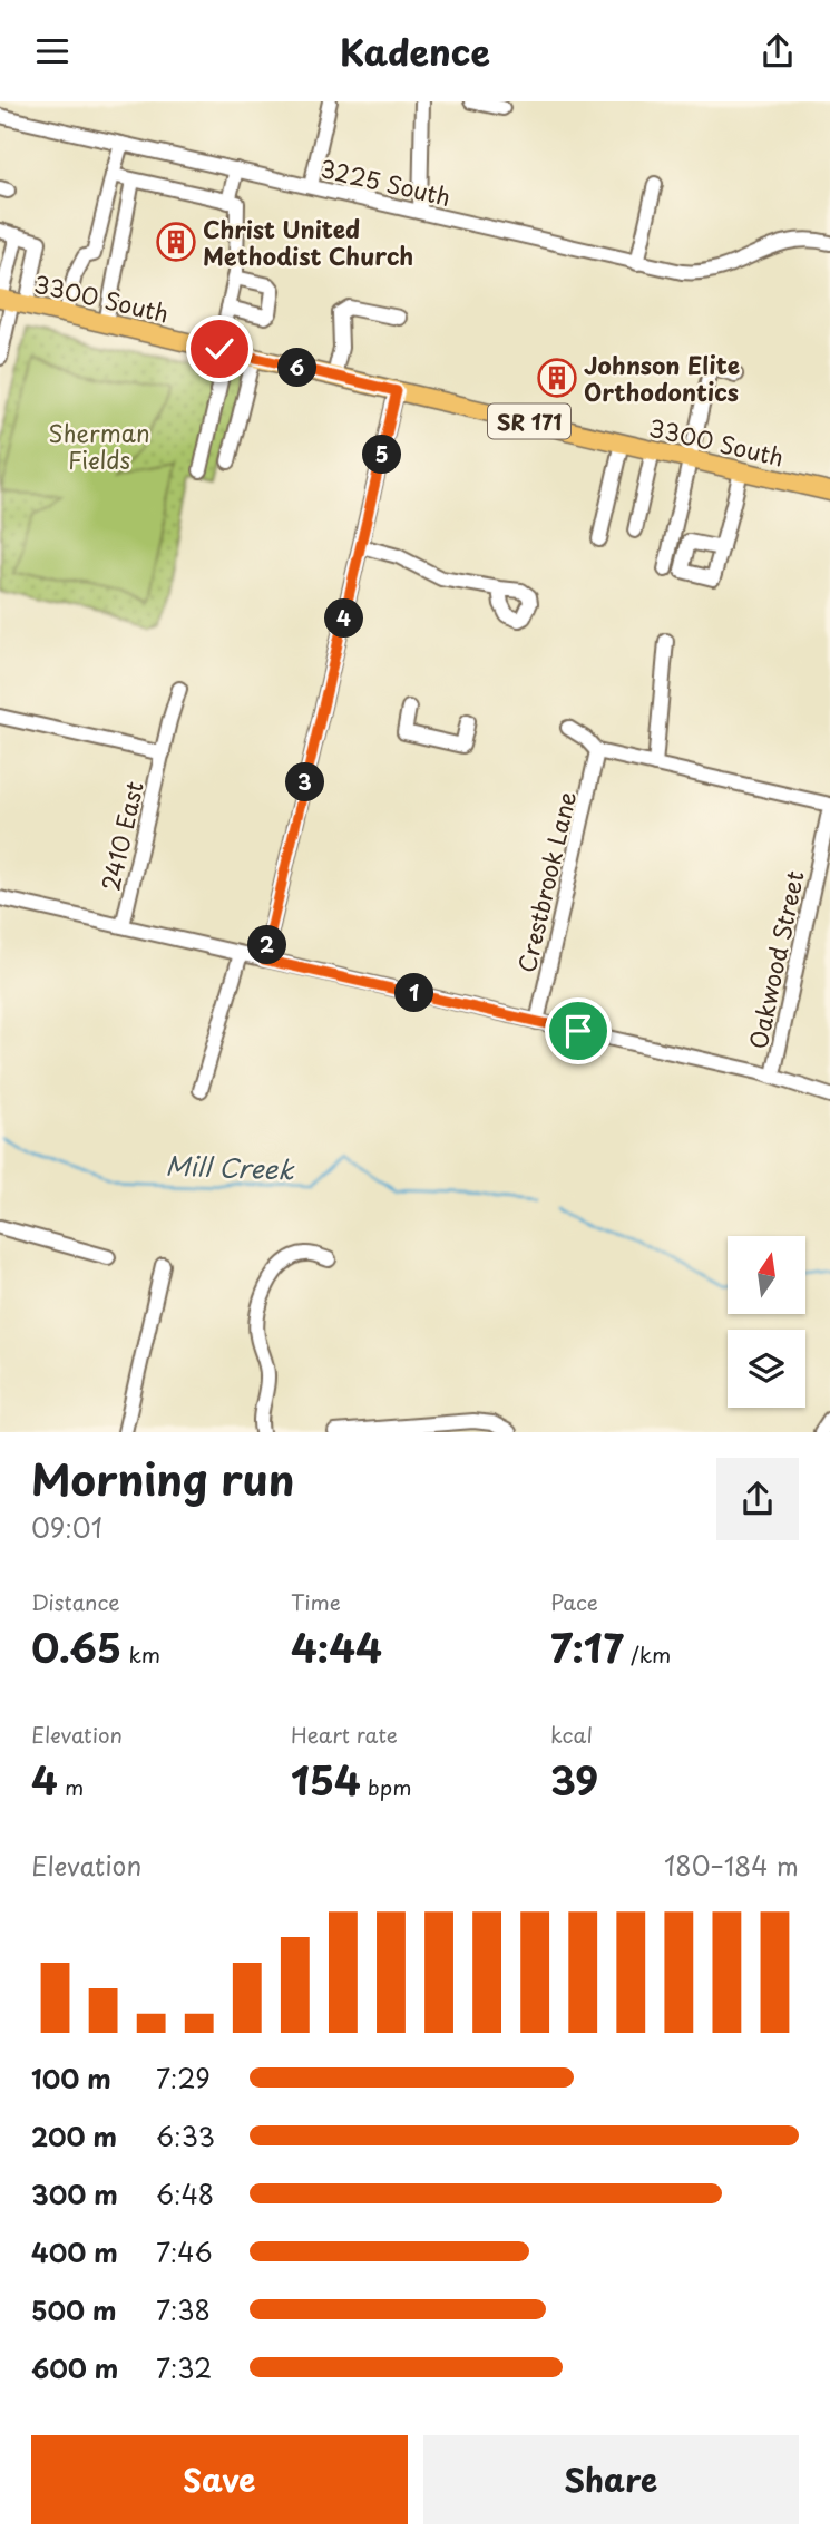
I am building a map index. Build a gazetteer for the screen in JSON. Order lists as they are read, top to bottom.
{
  "streets": {
    "main road": ["3300 South", "SR 171"],
    "street": [
      "3225 South",
      "2410 East",
      "Crestbrook Lane",
      "Oakwood Street"
    ]
  },
  "water": ["Mill Creek"],
  "parks": ["Sherman Fields"],
  "places": {
    "building": ["Christ United Methodist Church", "Johnson Elite Orthodontics"]
  },
  "north": "top",
  "page": {
    "header": "Kadence",
    "pins": [
      "6",
      "5",
      "4",
      "3",
      "2",
      "1"
    ],
    "heading": ["Morning run", "09:01"],
    "stats": [
      ["Distance", "0.65 km"],
      ["Time", "4:44"],
      ["Pace", "7:17 /km"],
      ["Elevation", "4 m"],
      ["Heart rate", "154 bpm"],
      ["kcal", "39"]
    ],
    "chart": ["Elevation", "180–184 m"],
    "list": [
      {
        "name": "100 m",
        "note": "7:29"
      },
      {
        "name": "200 m",
        "note": "6:33"
      },
      {
        "name": "300 m",
        "note": "6:48"
      },
      {
        "name": "400 m",
        "note": "7:46"
      },
      {
        "name": "500 m",
        "note": "7:38"
      },
      {
        "name": "600 m",
        "note": "7:32"
      }
    ],
    "buttons": ["Save", "Share"]
  }
}
